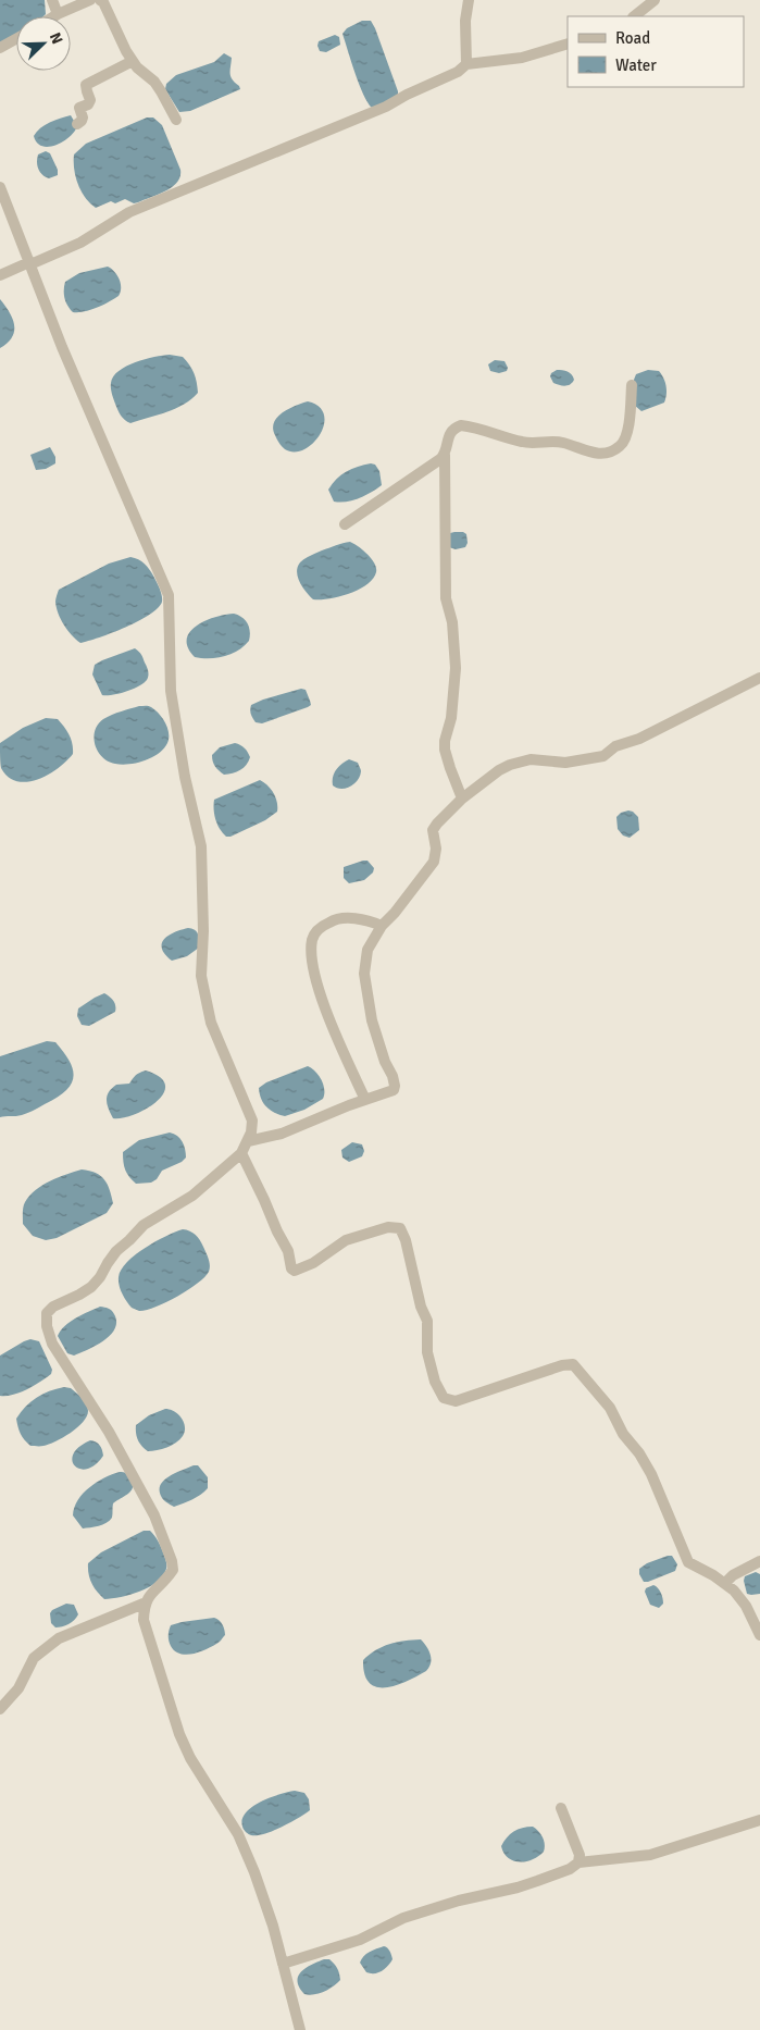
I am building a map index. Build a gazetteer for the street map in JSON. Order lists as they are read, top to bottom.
{
  "legend": ["Road", "Water"],
  "north": "top right"
}
